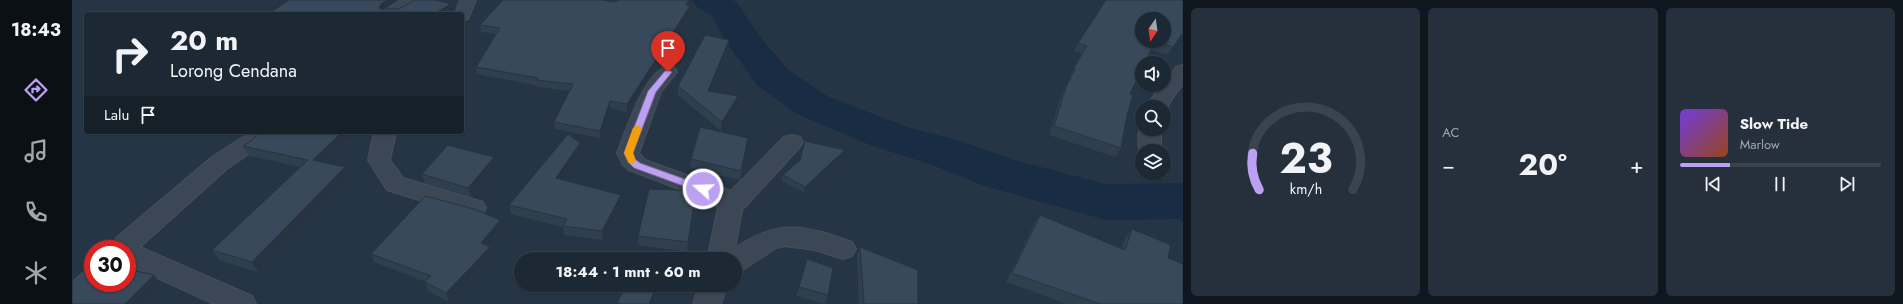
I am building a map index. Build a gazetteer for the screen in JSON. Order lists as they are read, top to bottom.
{
  "north": "bottom",
  "page": {
    "tabs": "18:43",
    "tile": "AC",
    "turn": ["20 m", "Lorong Cendana"],
    "then": "Lalu",
    "song": ["Slow Tide", "Marlow"],
    "heat": ["−", "20°", "+"],
    "limit": "30",
    "trip": "18:44 · 1 mnt · 60 m",
    "gauge": ["23", "km/h"]
  }
}
